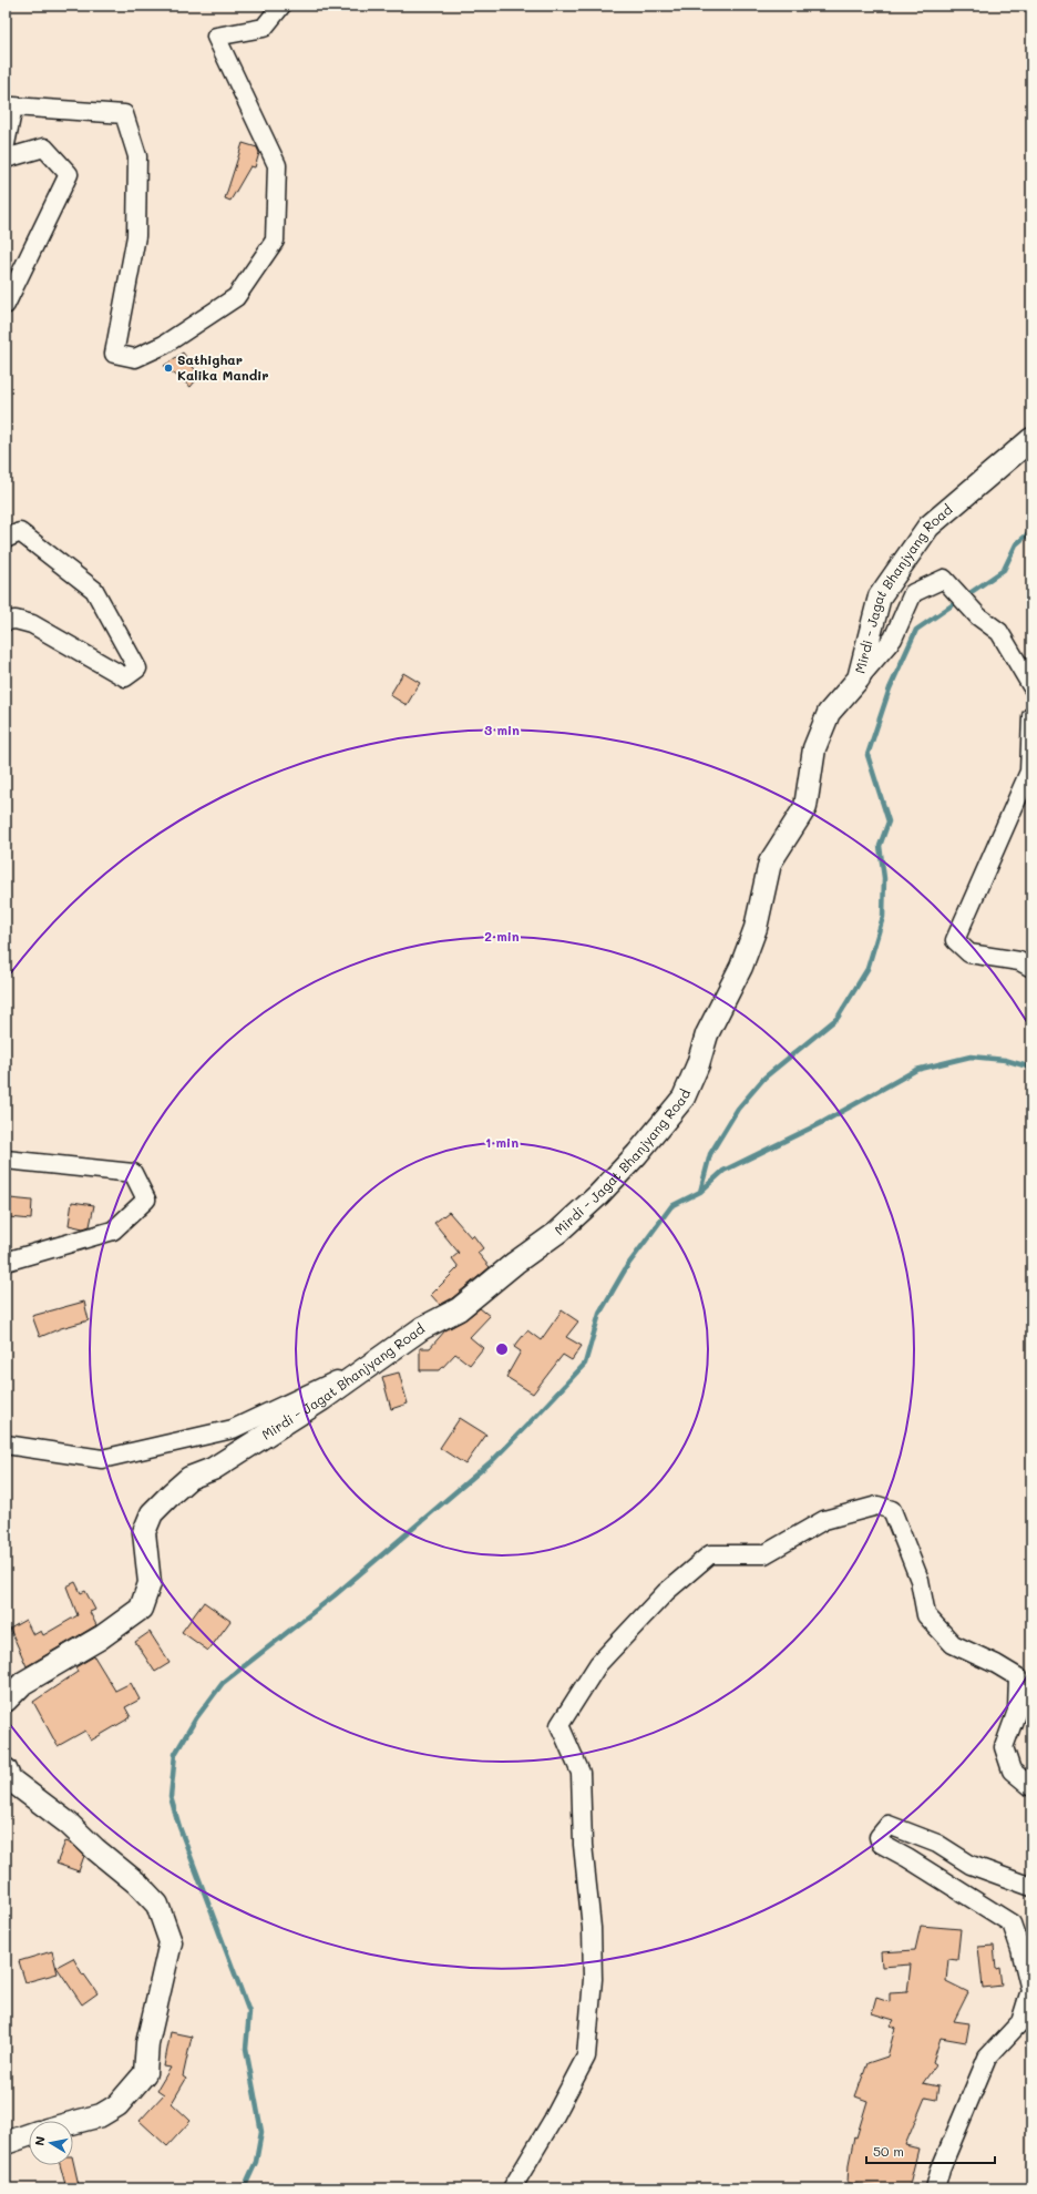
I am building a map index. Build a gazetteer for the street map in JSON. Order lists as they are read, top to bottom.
{
  "streets": {
    "street": ["Mirdi - Jagat Bhanjyang Road"]
  },
  "places": ["Sathighar Kalika Mandir"],
  "scale_bar": "50 m",
  "north": "left",
  "rings": ["3 min", "2 min", "1 min"]
}
